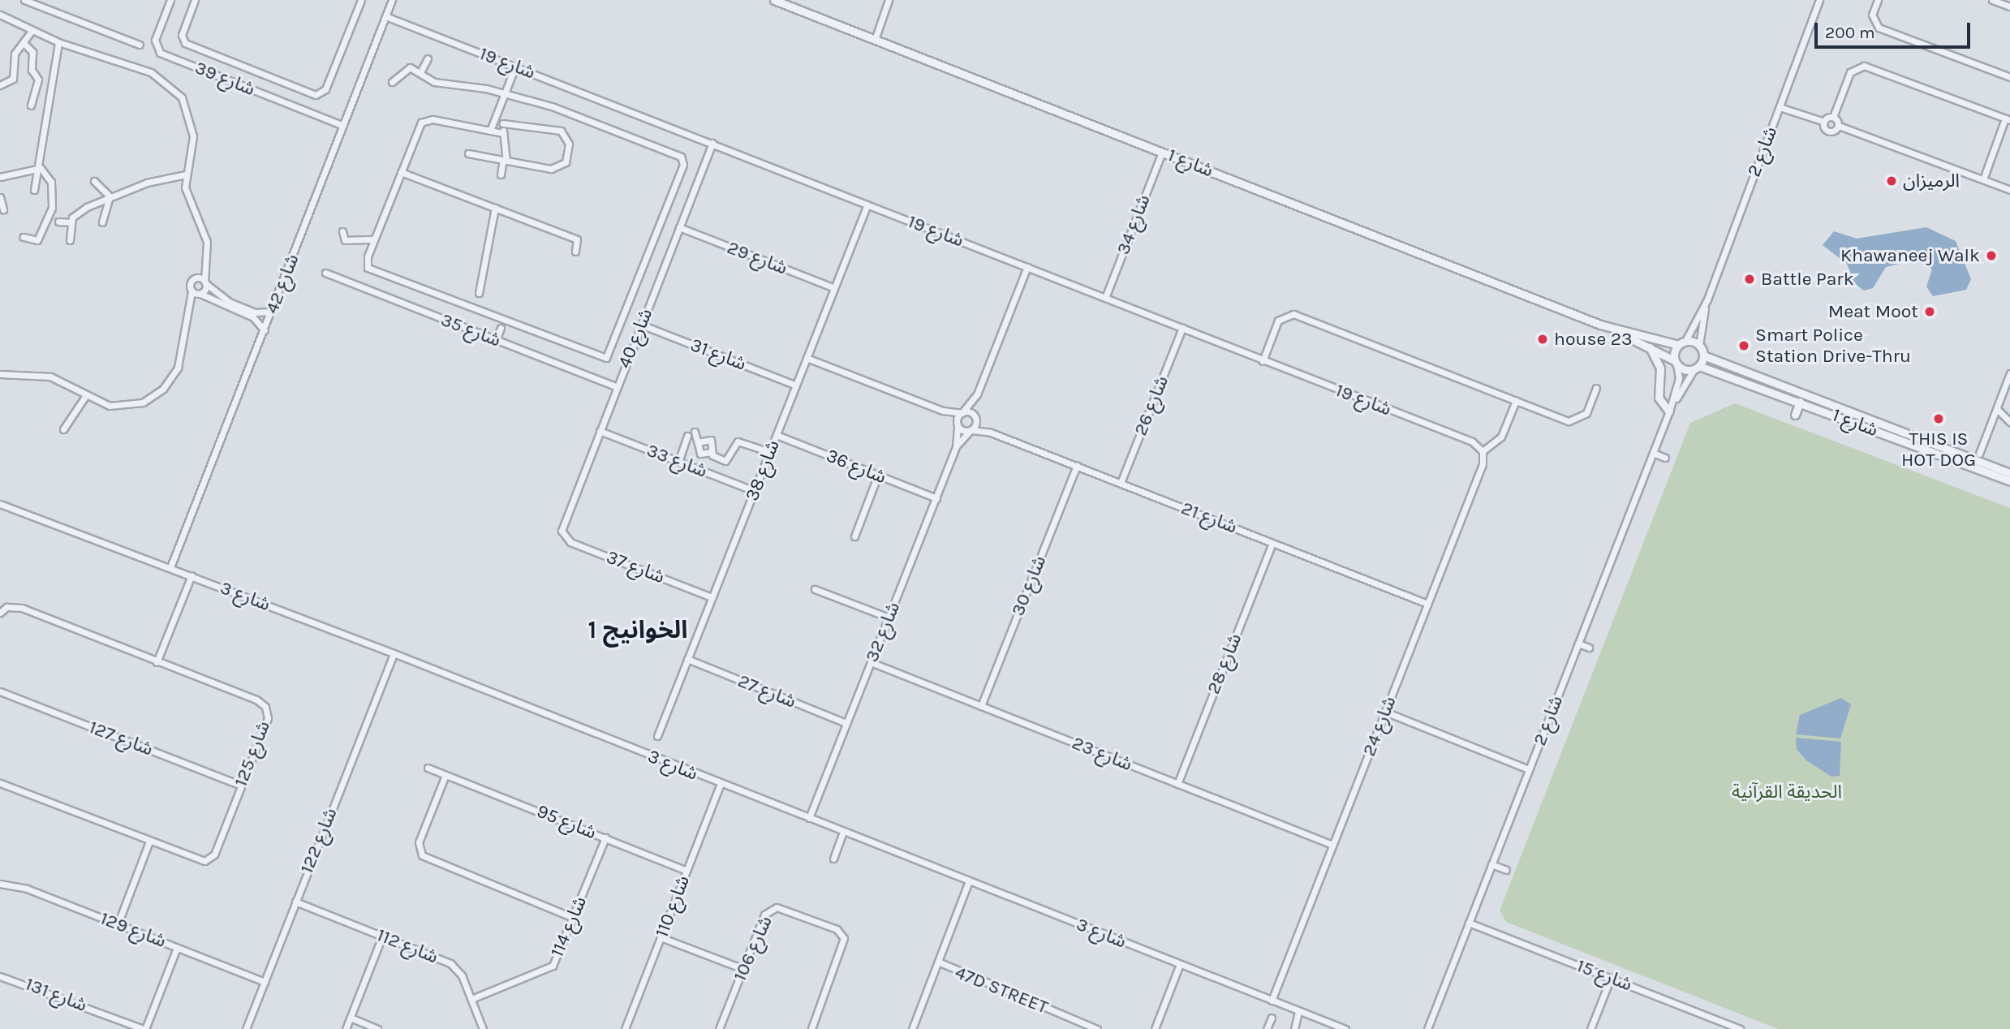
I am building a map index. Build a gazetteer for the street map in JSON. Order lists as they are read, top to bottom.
{
  "streets": {
    "street": [
      "شارع 19",
      "شارع 39",
      "شارع 2",
      "شارع 1",
      "شارع 34",
      "شارع 29",
      "شارع 42",
      "شارع 35",
      "شارع 40",
      "شارع 31",
      "شارع 26",
      "شارع 33",
      "شارع 36",
      "شارع 38",
      "شارع 21",
      "شارع 37",
      "شارع 30",
      "شارع 3",
      "شارع 32",
      "شارع 28",
      "شارع 27",
      "شارع 24",
      "شارع 127",
      "شارع 125",
      "شارع 23",
      "شارع 95",
      "شارع 122",
      "شارع 110",
      "شارع 114",
      "شارع 129",
      "شارع 112",
      "شارع 106",
      "شارع 15",
      "47D STREET",
      "شارع 131"
    ]
  },
  "crossings": [
    ["شارع 19", "شارع 34"],
    ["شارع 19", "شارع 42"],
    ["شارع 19", "شارع 40"],
    ["شارع 19", "شارع 26"],
    ["شارع 19", "شارع 38"],
    ["شارع 19", "شارع 24"],
    ["شارع 39", "شارع 42"],
    ["شارع 2", "شارع 1"],
    ["شارع 2", "شارع 15"],
    ["شارع 1", "شارع 34"],
    ["شارع 29", "شارع 40"],
    ["شارع 29", "شارع 38"],
    ["شارع 42", "شارع 3"],
    ["شارع 35", "شارع 40"],
    ["شارع 40", "شارع 31"],
    ["شارع 40", "شارع 33"],
    ["شارع 40", "شارع 37"],
    ["شارع 31", "شارع 38"],
    ["شارع 26", "شارع 21"],
    ["شارع 33", "شارع 38"],
    ["شارع 36", "شارع 38"],
    ["شارع 36", "شارع 32"],
    ["شارع 38", "شارع 37"],
    ["شارع 38", "شارع 27"],
    ["شارع 21", "شارع 30"],
    ["شارع 21", "شارع 32"],
    ["شارع 21", "شارع 28"],
    ["شارع 21", "شارع 24"],
    ["شارع 30", "شارع 23"],
    ["شارع 3", "شارع 32"],
    ["شارع 3", "شارع 24"],
    ["شارع 3", "شارع 122"],
    ["شارع 3", "شارع 110"],
    ["شارع 32", "شارع 27"],
    ["شارع 32", "شارع 23"],
    ["شارع 28", "شارع 23"],
    ["شارع 24", "شارع 23"],
    ["شارع 127", "شارع 125"],
    ["شارع 95", "شارع 110"],
    ["شارع 95", "شارع 114"],
    ["شارع 122", "شارع 129"],
    ["شارع 122", "شارع 112"],
    ["شارع 114", "شارع 112"]
  ],
  "districts": ["الخوانيج 1"],
  "parks": ["الحديقة القرآنية"],
  "places": [
    "الرميزان",
    "Khawaneej Walk",
    "Battle Park",
    "Meat Moot",
    "house 23",
    "Smart Police Station Drive-Thru",
    "THIS IS HOT DOG"
  ],
  "scale_bar": "200 m"
}
